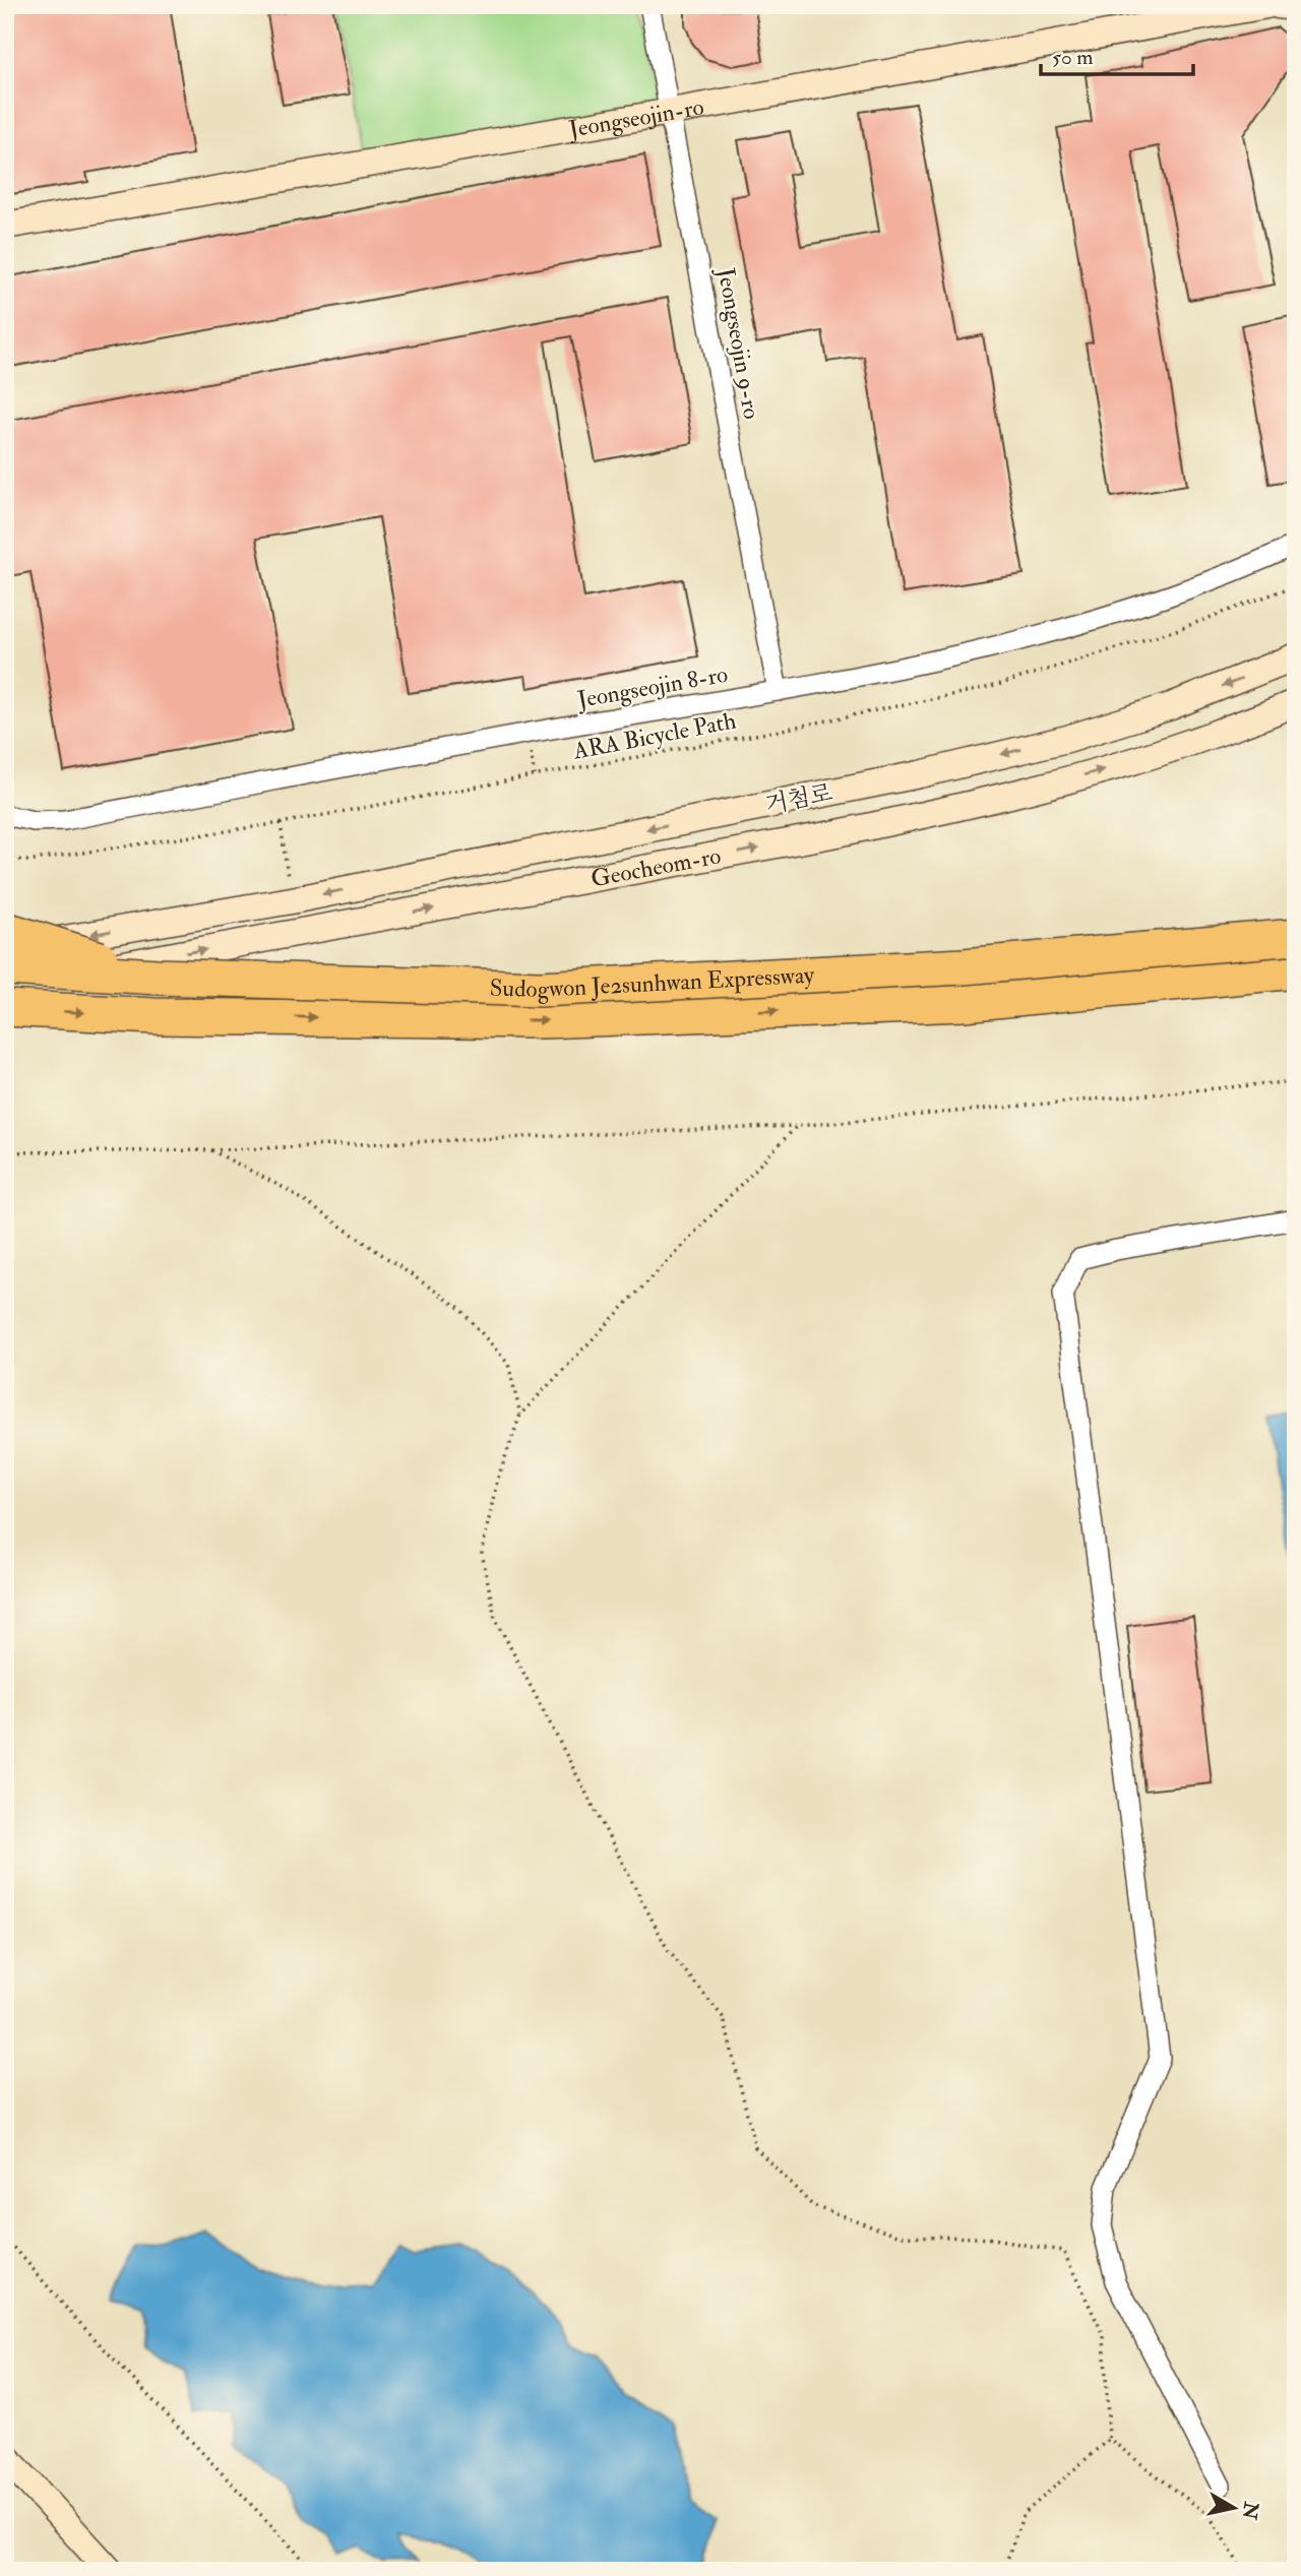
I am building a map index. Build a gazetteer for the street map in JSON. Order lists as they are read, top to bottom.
{
  "streets": {
    "highway": ["Sudogwon Je2sunhwan Expressway"],
    "street": [
      "Jeongseojin-ro",
      "Jeongseojin 9-ro",
      "Jeongseojin 8-ro",
      "거첨로",
      "Geocheom-ro"
    ],
    "path": ["ARA Bicycle Path"]
  },
  "crossings": [
    ["Jeongseojin-ro", "Jeongseojin 9-ro"],
    ["Jeongseojin 9-ro", "Jeongseojin 8-ro"]
  ],
  "one_way": ["거첨로", "Geocheom-ro"],
  "scale_bar": "50 m",
  "north": "right"
}
